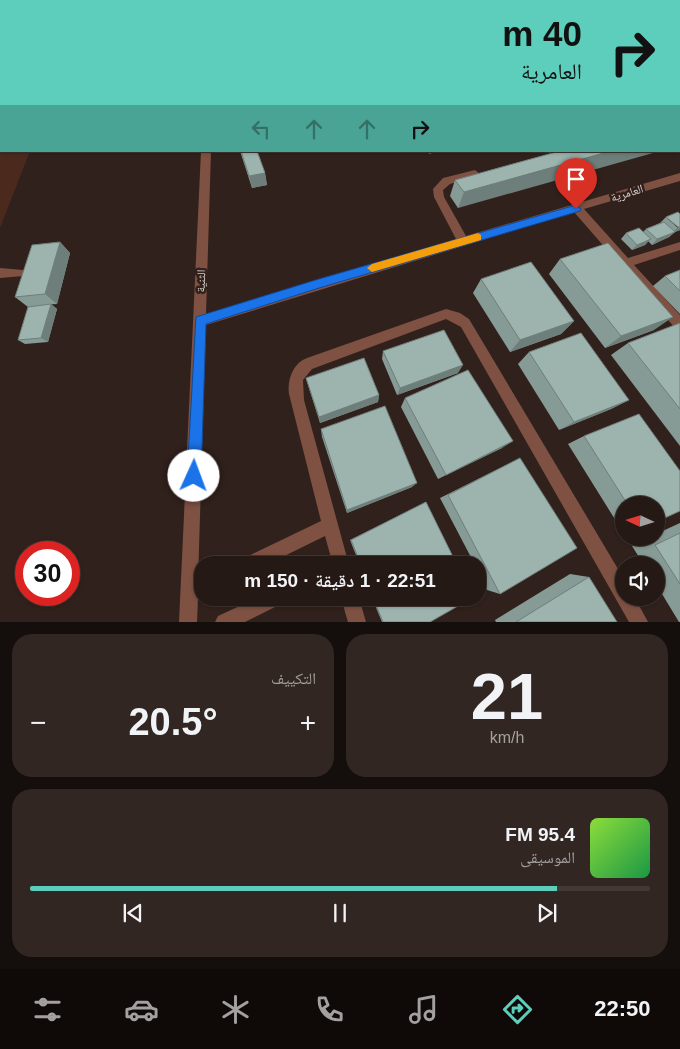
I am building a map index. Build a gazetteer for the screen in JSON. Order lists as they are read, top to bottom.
{
  "streets": {
    "street": ["العامرية", "الثنية"]
  },
  "crossings": [
    ["العامرية", "الثنية"]
  ],
  "north": "left",
  "page": {
    "turn": ["40 m", "العامرية"],
    "limit": "30",
    "trip": "22:51 · 1 دقيقة · 150 m",
    "tile": [
      ["21", "km/h"],
      "التكييف"
    ],
    "heat": ["−", "20.5°", "+"],
    "song": ["95.4 FM", "الموسيقى"],
    "tabs": "22:50"
  }
}
